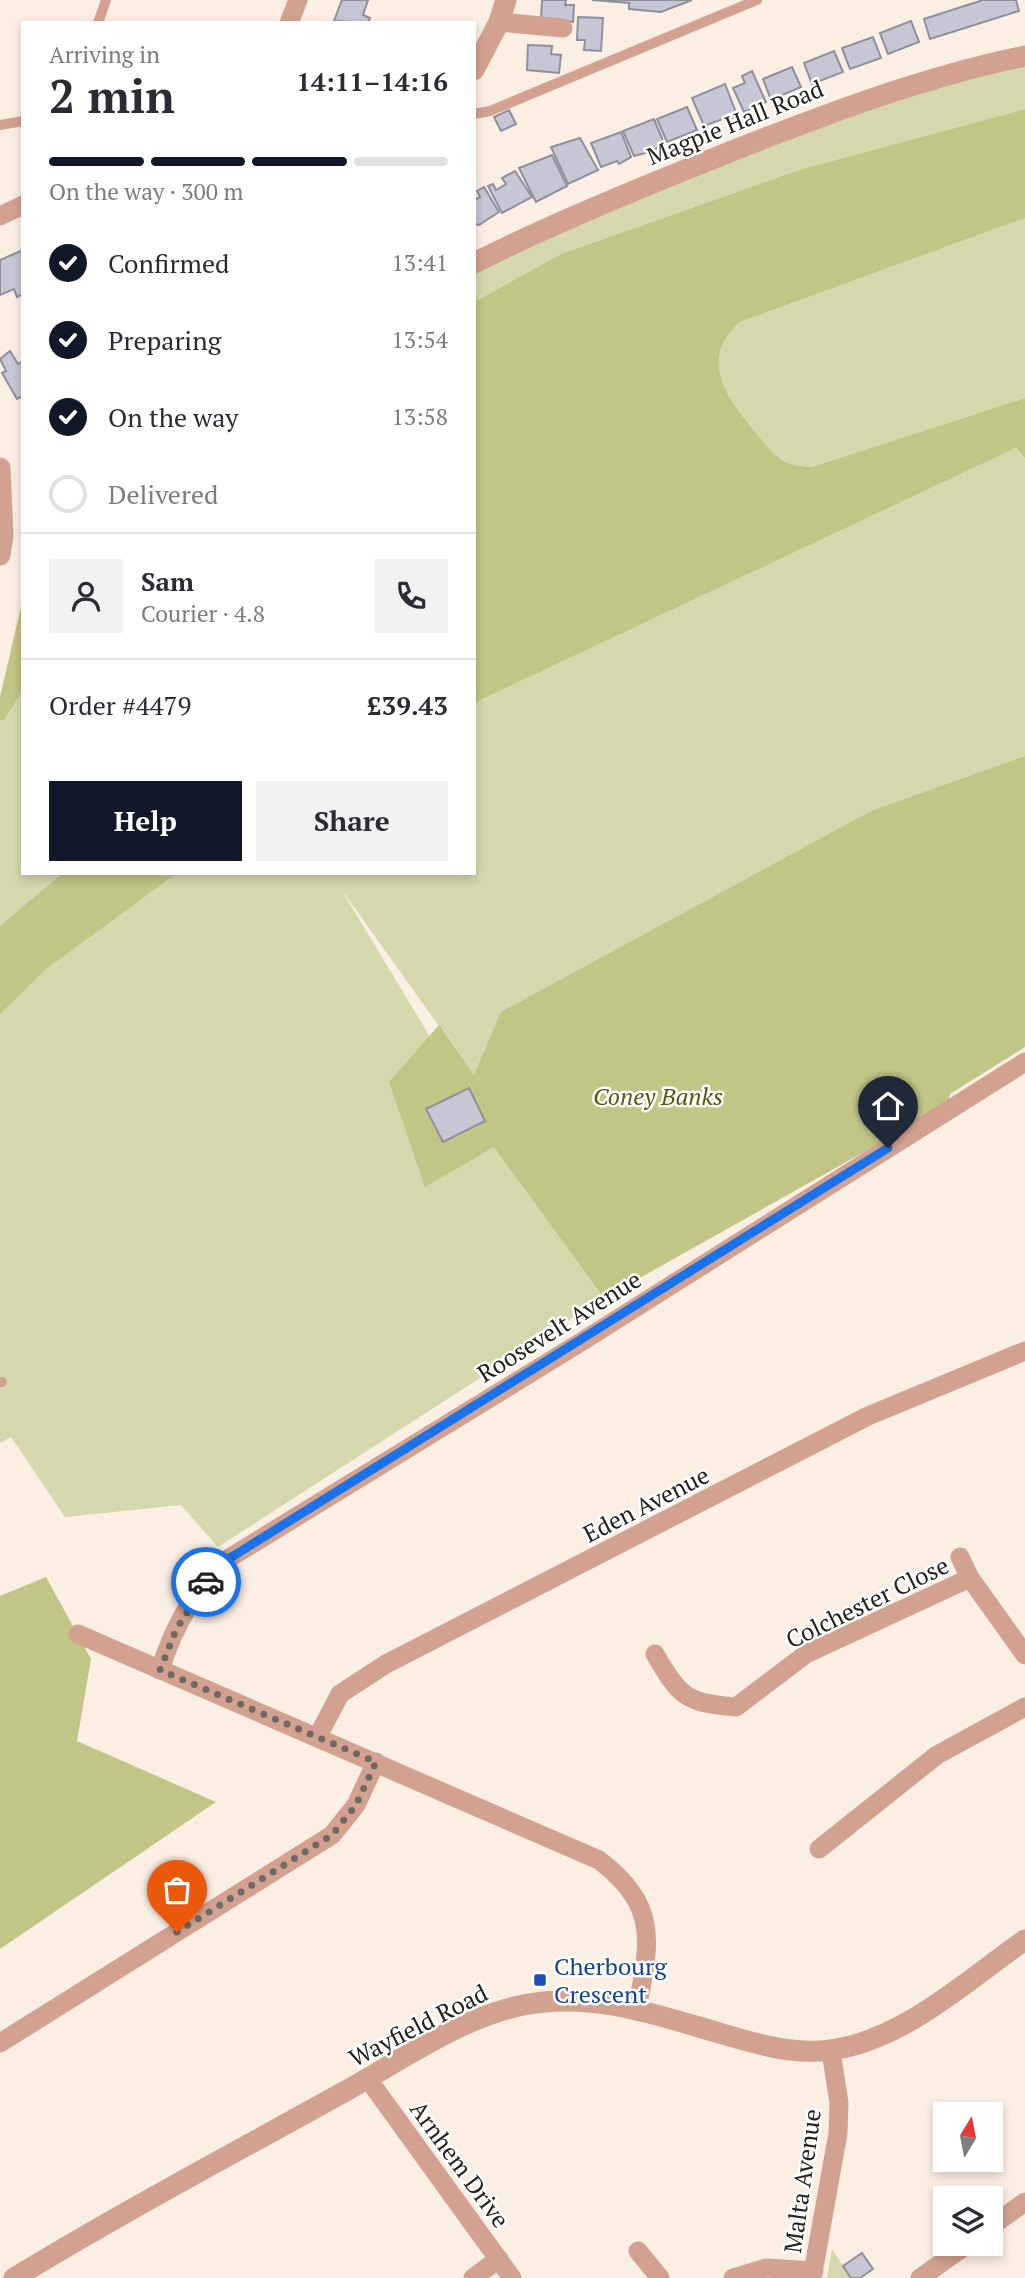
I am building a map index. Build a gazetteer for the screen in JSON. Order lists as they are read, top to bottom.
{
  "streets": {
    "street": [
      "Magpie Hall Road",
      "Roosevelt Avenue",
      "Eden Avenue",
      "Colchester Close",
      "Wayfield Road",
      "Arnhem Drive",
      "Malta Avenue"
    ]
  },
  "crossings": [
    ["Wayfield Road", "Arnhem Drive"],
    ["Wayfield Road", "Malta Avenue"]
  ],
  "parks": ["Coney Banks"],
  "places": {
    "transit": ["Cherbourg Crescent"]
  },
  "north": "top",
  "page": {
    "heading": ["2 min", "Arriving in", "14:11–14:16"],
    "panel": [
      "Sam",
      "Courier · 4.8",
      "Order #4479",
      "£39.43"
    ],
    "bar": "On the way · 300 m",
    "list": [
      ["Confirmed", "13:41"],
      ["Preparing", "13:54"],
      ["On the way", "13:58"],
      "Delivered"
    ],
    "buttons": ["Help", "Share"]
  }
}
